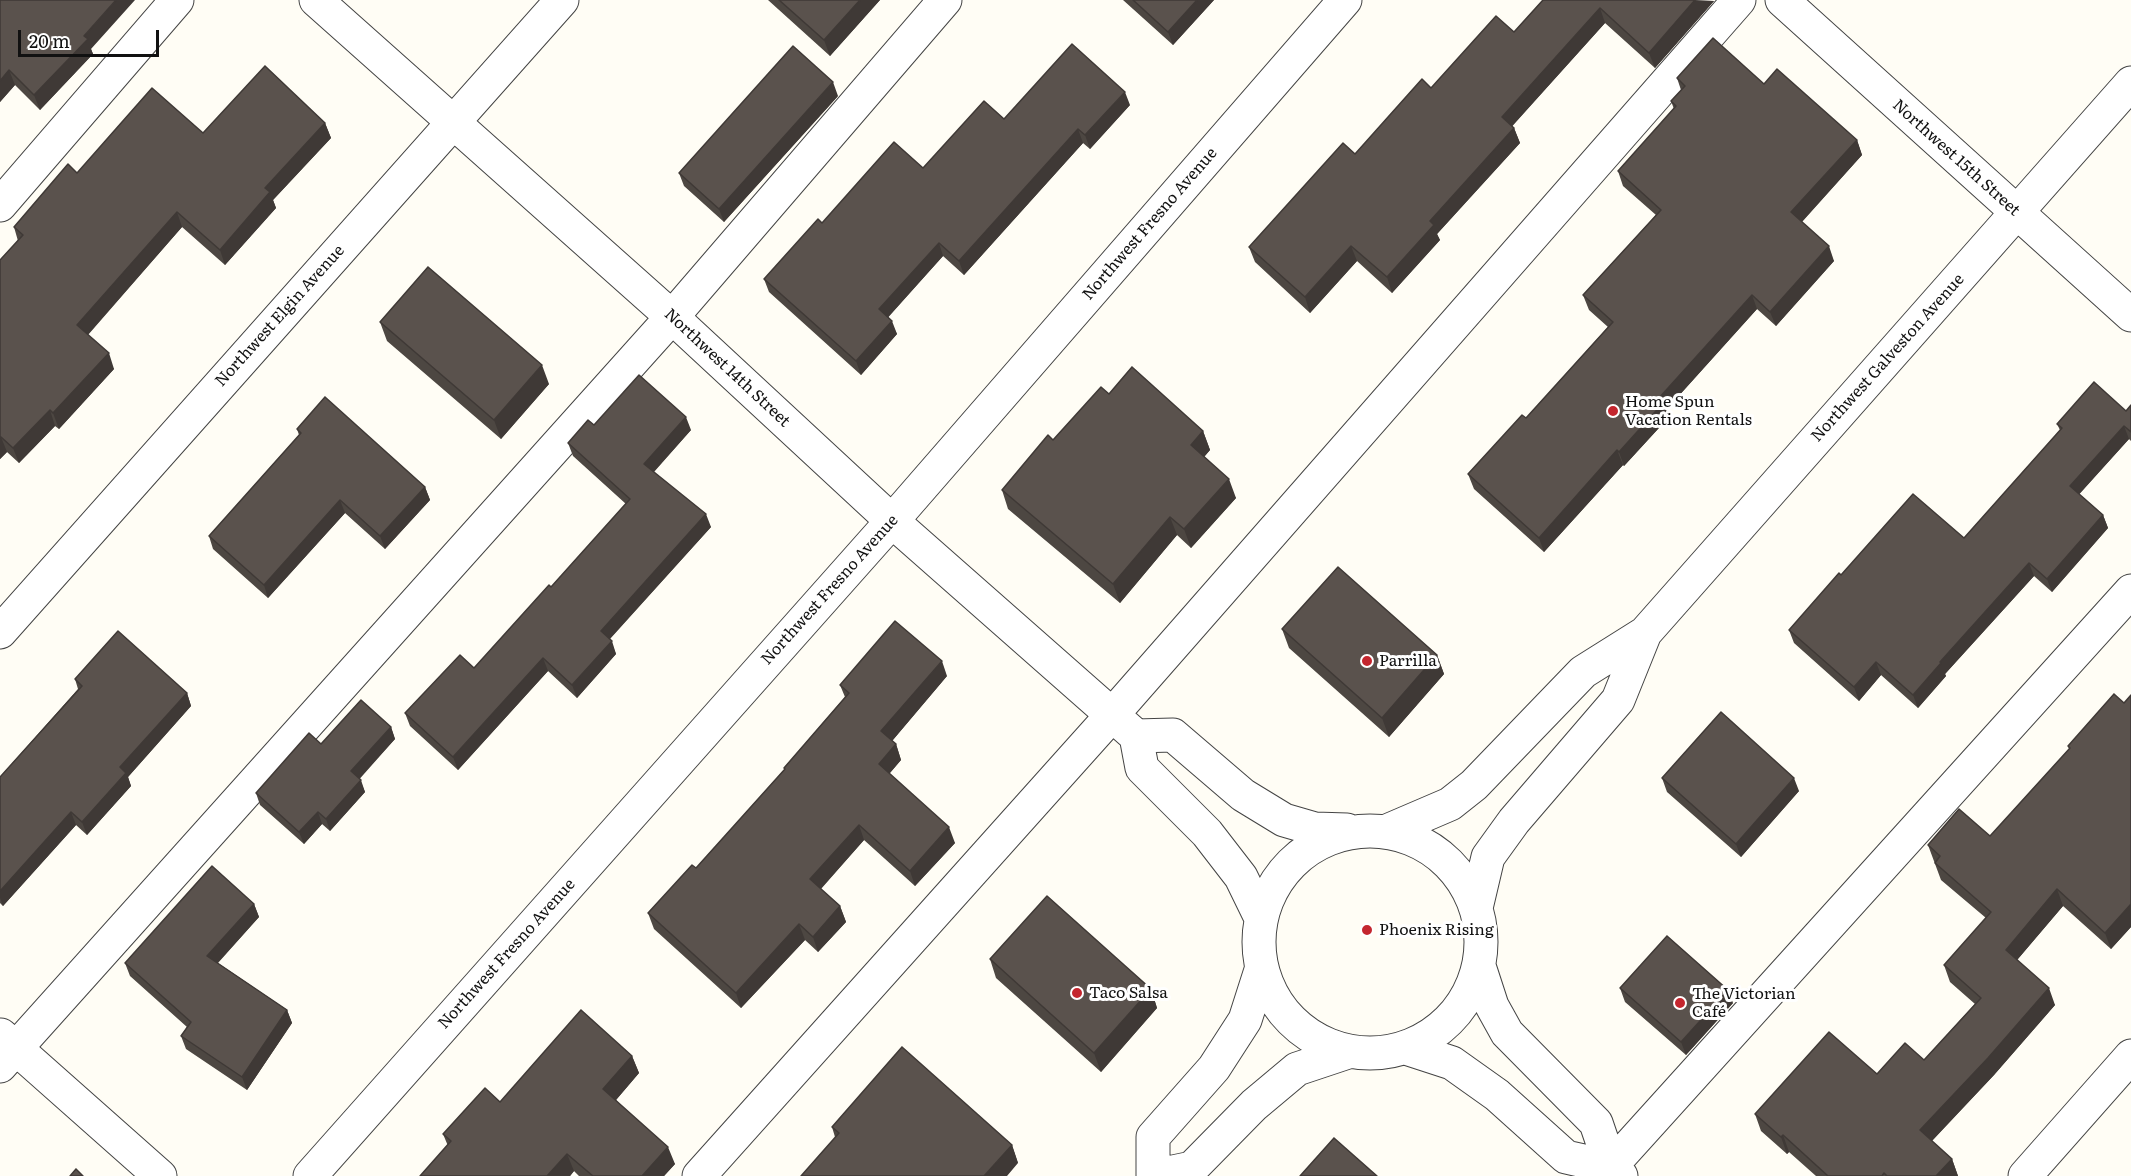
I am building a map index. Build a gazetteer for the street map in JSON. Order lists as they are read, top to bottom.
{
  "streets": {
    "street": [
      "Northwest 15th Street",
      "Northwest Fresno Avenue",
      "Northwest Elgin Avenue",
      "Northwest Galveston Avenue",
      "Northwest 14th Street"
    ]
  },
  "crossings": [
    ["Northwest 15th Street", "Northwest Galveston Avenue"],
    ["Northwest Fresno Avenue", "Northwest 14th Street"],
    ["Northwest Elgin Avenue", "Northwest 14th Street"]
  ],
  "places": [
    "Home Spun Vacation Rentals",
    "Parrilla",
    "Phoenix Rising",
    "Taco Salsa",
    "The Victorian Café"
  ],
  "scale_bar": "20 m"
}
